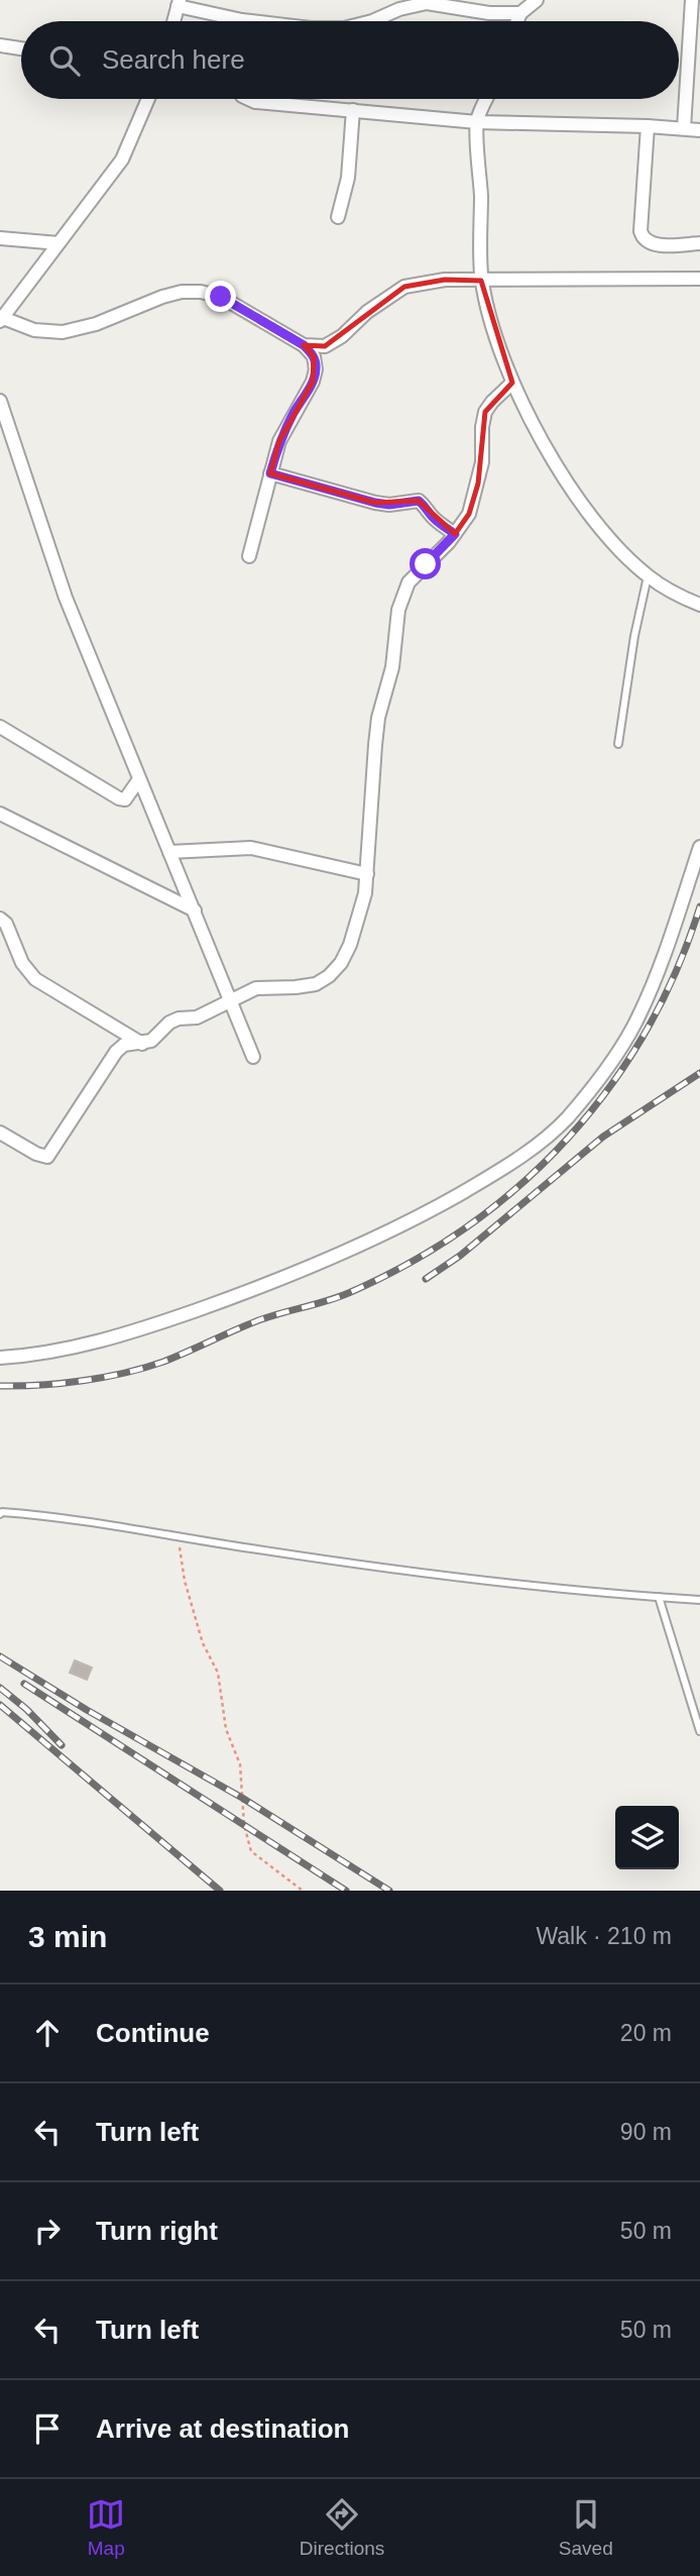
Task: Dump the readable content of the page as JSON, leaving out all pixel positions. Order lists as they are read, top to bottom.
{
  "page": {
    "search": "Search here",
    "heading": ["3 min", "Walk · 210 m"],
    "list": [
      ["Continue", "20 m"],
      ["Turn left", "90 m"],
      ["Turn right", "50 m"],
      ["Turn left", "50 m"],
      "Arrive at destination"
    ],
    "nav": ["Map", "Directions", "Saved"]
  }
}
